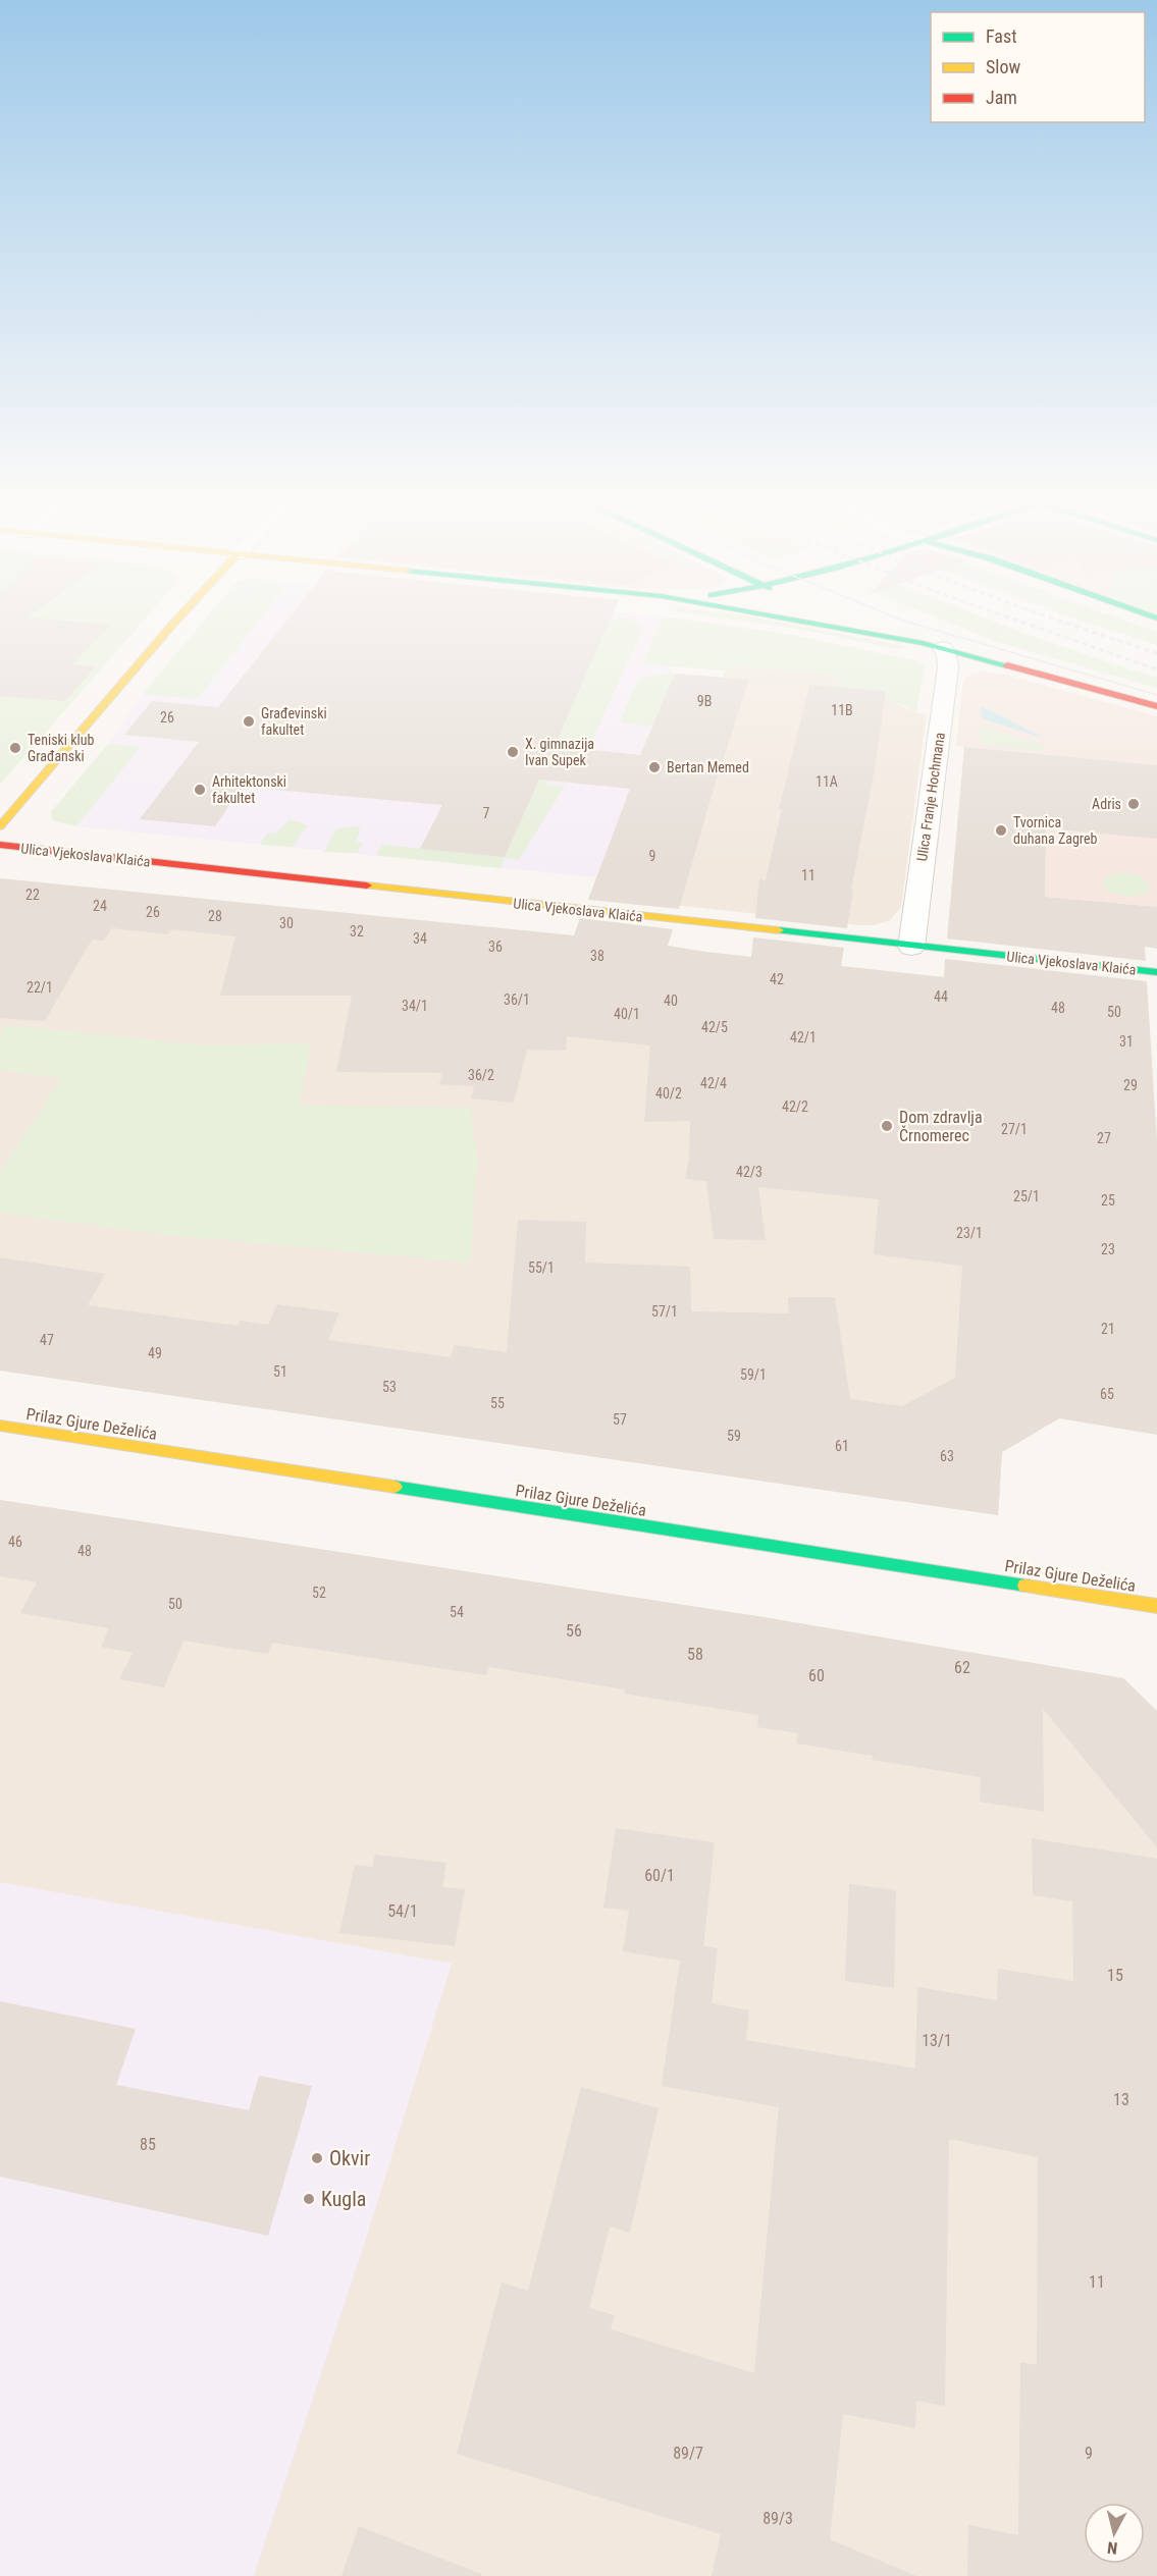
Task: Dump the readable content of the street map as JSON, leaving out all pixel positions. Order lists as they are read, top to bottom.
{
  "streets": {
    "street": ["Ulica Franje Hochmana", "Ulica Vjekoslava Klaića", "Prilaz Gjure Deželića"]
  },
  "crossings": [
    ["Ulica Franje Hochmana", "Ulica Vjekoslava Klaića"]
  ],
  "places": [
    "Građevinski fakultet",
    "Teniski klub Građanski",
    "X. gimnazija Ivan Supek",
    "Bertan Memed",
    "Arhitektonski fakultet",
    "Adris",
    "Tvornica duhana Zagreb",
    "Dom zdravlja Črnomerec",
    "Okvir",
    "Kugla"
  ],
  "house_numbers": [
    "9B",
    "11B",
    "26",
    "11A",
    "7",
    "9",
    "11",
    "22",
    "24",
    "26",
    "28",
    "30",
    "32",
    "34",
    "36",
    "38",
    "42",
    "22/1",
    "44",
    "36/1",
    "40",
    "34/1",
    "48",
    "50",
    "40/1",
    "42/5",
    "42/1",
    "31",
    "36/2",
    "42/4",
    "29",
    "40/2",
    "42/2",
    "27/1",
    "27",
    "42/3",
    "25/1",
    "25",
    "23/1",
    "23",
    "55/1",
    "57/1",
    "21",
    "47",
    "49",
    "51",
    "59/1",
    "53",
    "65",
    "55",
    "57",
    "59",
    "61",
    "63",
    "46",
    "48",
    "52",
    "50",
    "54",
    "56",
    "58",
    "62",
    "60",
    "60/1",
    "54/1",
    "15",
    "13/1",
    "13",
    "85",
    "11",
    "89/7",
    "9",
    "89/3"
  ],
  "legend": ["Fast", "Slow", "Jam"],
  "north": "bottom"
}
